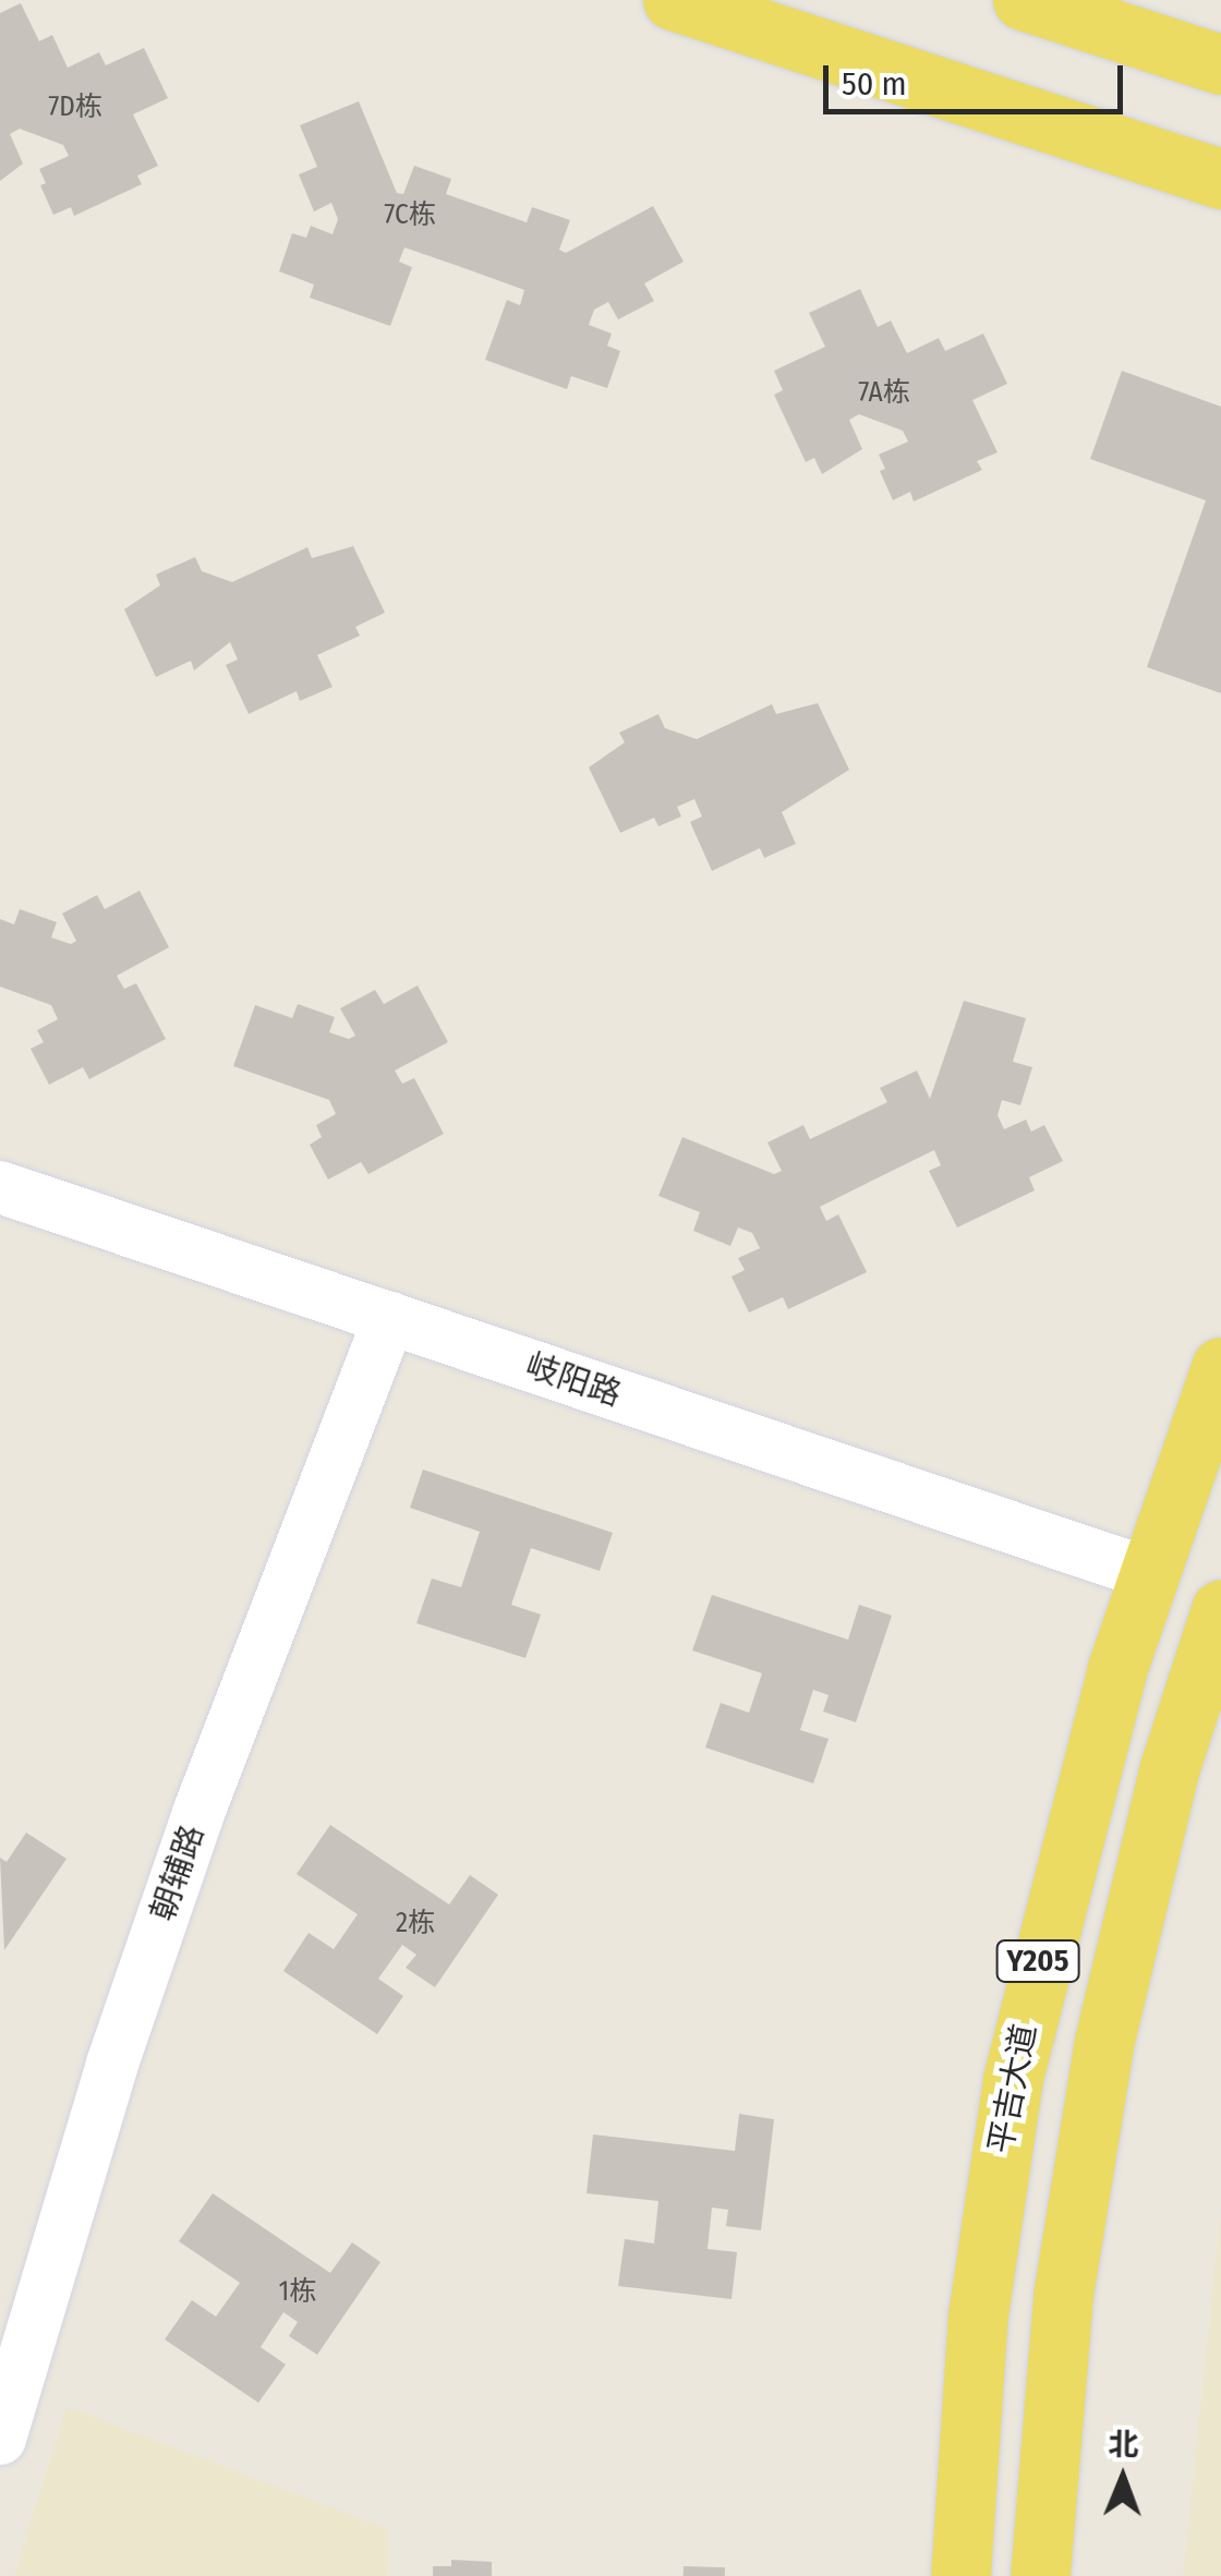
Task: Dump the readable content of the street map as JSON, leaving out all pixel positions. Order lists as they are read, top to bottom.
{
  "streets": {
    "main road": ["Y205", "平吉大道"],
    "street": ["岐阳路", "朝辅路"]
  },
  "crossings": [
    ["岐阳路", "朝辅路"],
    ["岐阳路", "平吉大道"]
  ],
  "house_numbers": [
    "7D栋",
    "7C栋",
    "7A栋",
    "2栋",
    "1栋"
  ],
  "scale_bar": "50 m",
  "north": "top"
}
